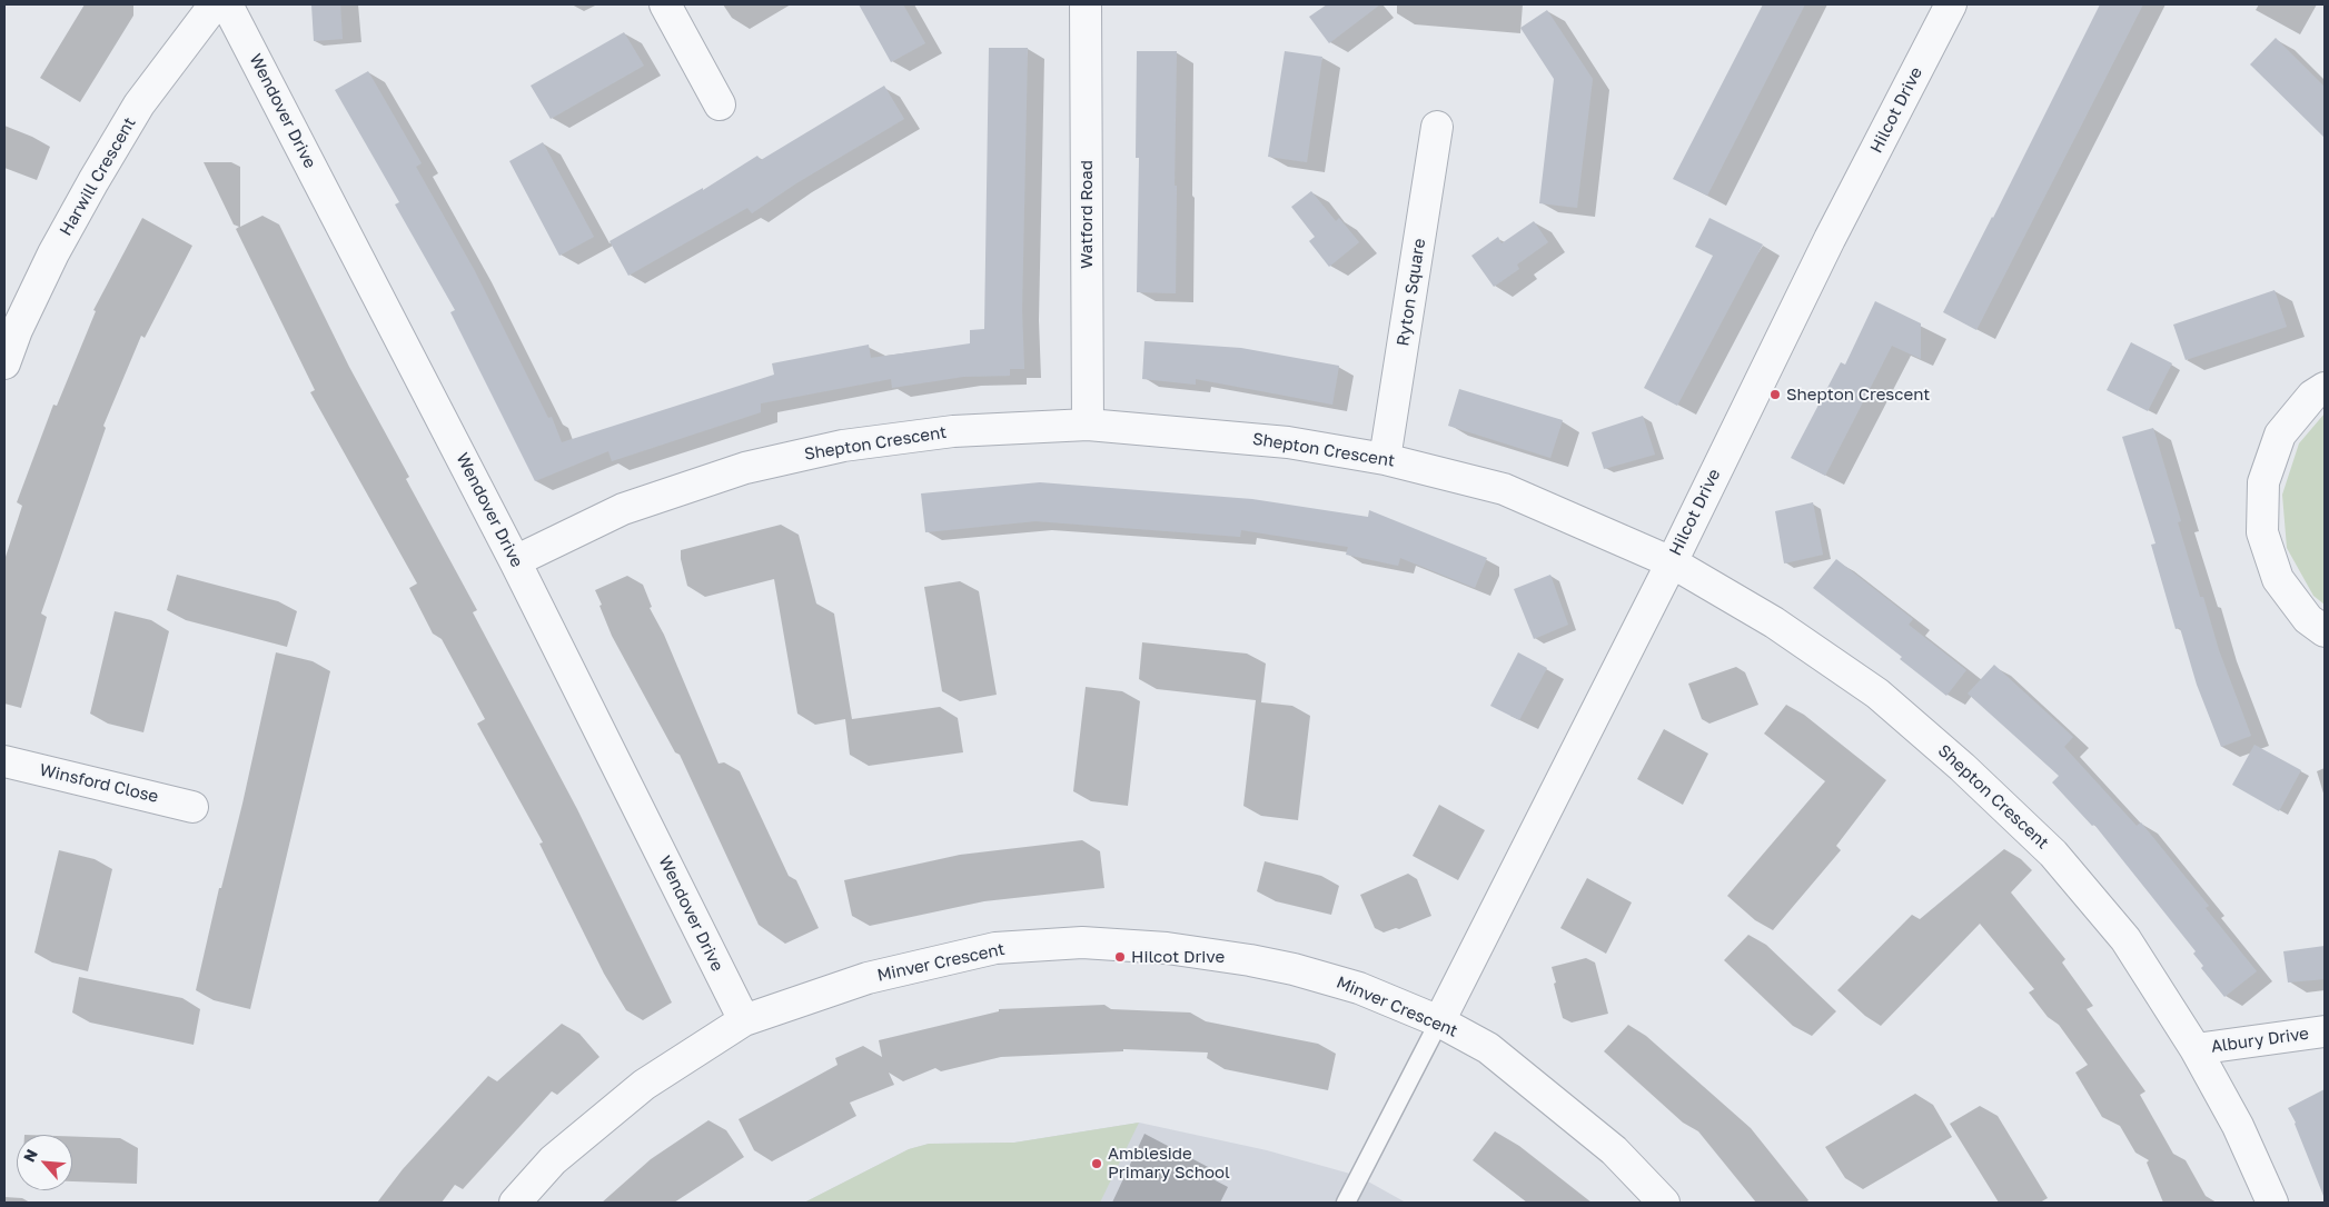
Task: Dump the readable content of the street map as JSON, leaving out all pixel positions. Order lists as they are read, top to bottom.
{
  "streets": {
    "street": [
      "Hilcot Drive",
      "Wendover Drive",
      "Harwill Crescent",
      "Watford Road",
      "Ryton Square",
      "Shepton Crescent",
      "Winsford Close",
      "Minver Crescent",
      "Albury Drive"
    ]
  },
  "crossings": [
    ["Hilcot Drive", "Shepton Crescent"],
    ["Hilcot Drive", "Minver Crescent"],
    ["Wendover Drive", "Shepton Crescent"],
    ["Wendover Drive", "Minver Crescent"],
    ["Watford Road", "Shepton Crescent"],
    ["Ryton Square", "Shepton Crescent"],
    ["Shepton Crescent", "Albury Drive"]
  ],
  "places": ["Shepton Crescent", "Hilcot Drive", "Ambleside Primary School"],
  "north": "top left"
}
